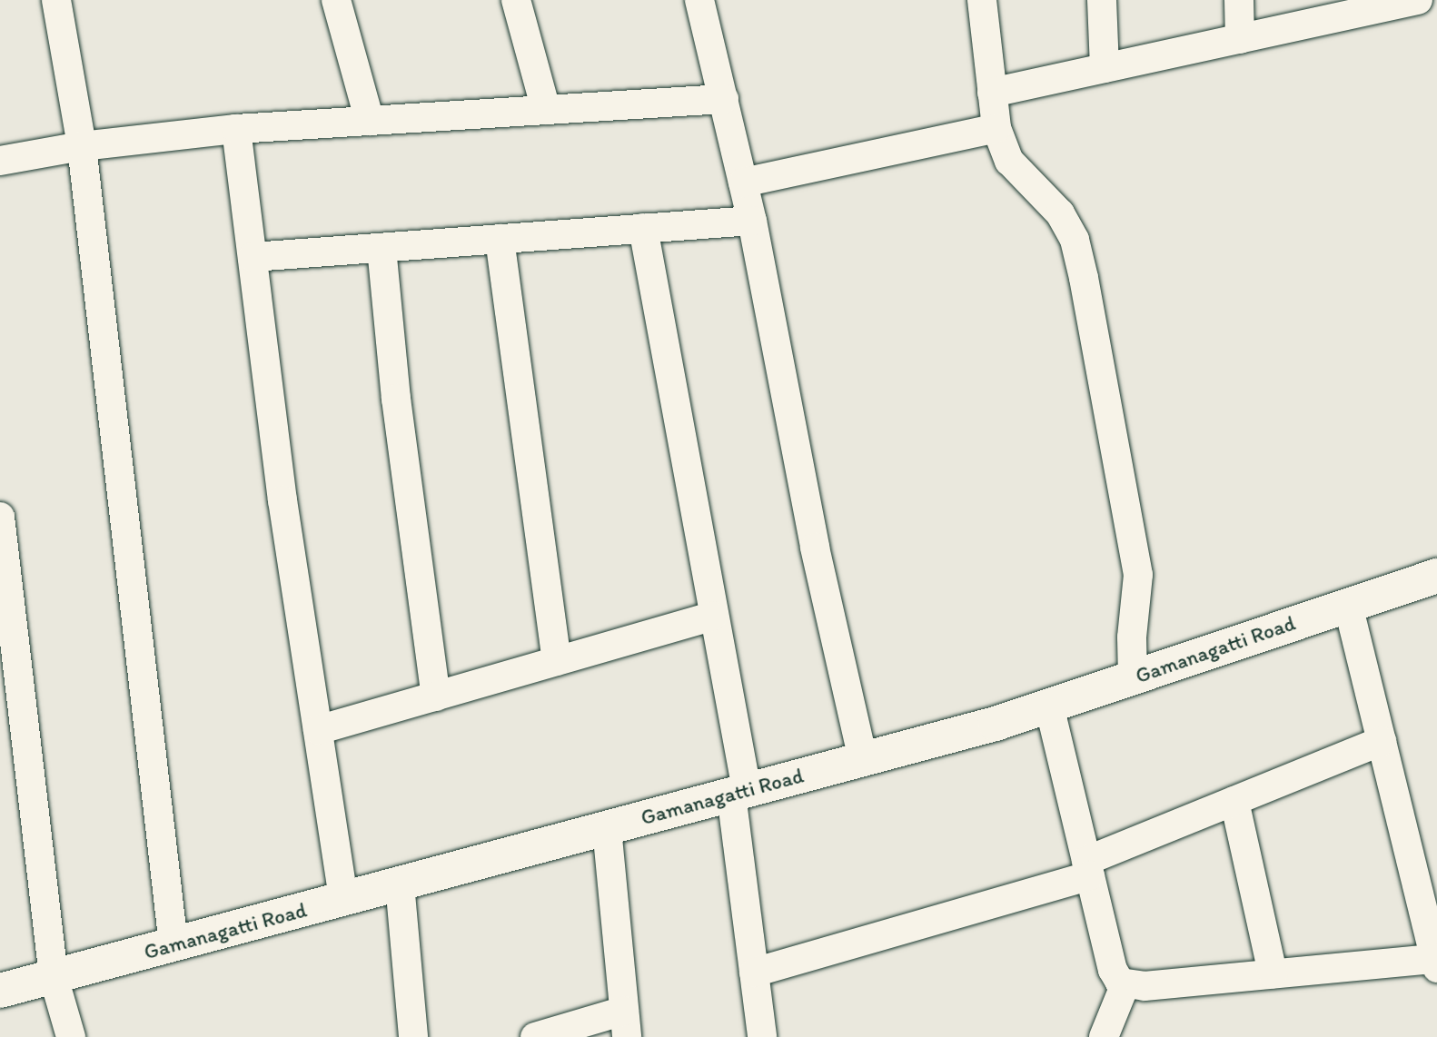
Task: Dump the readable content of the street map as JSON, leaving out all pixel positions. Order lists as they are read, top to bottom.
{
  "streets": {
    "street": ["Gamanagatti Road"]
  }
}
